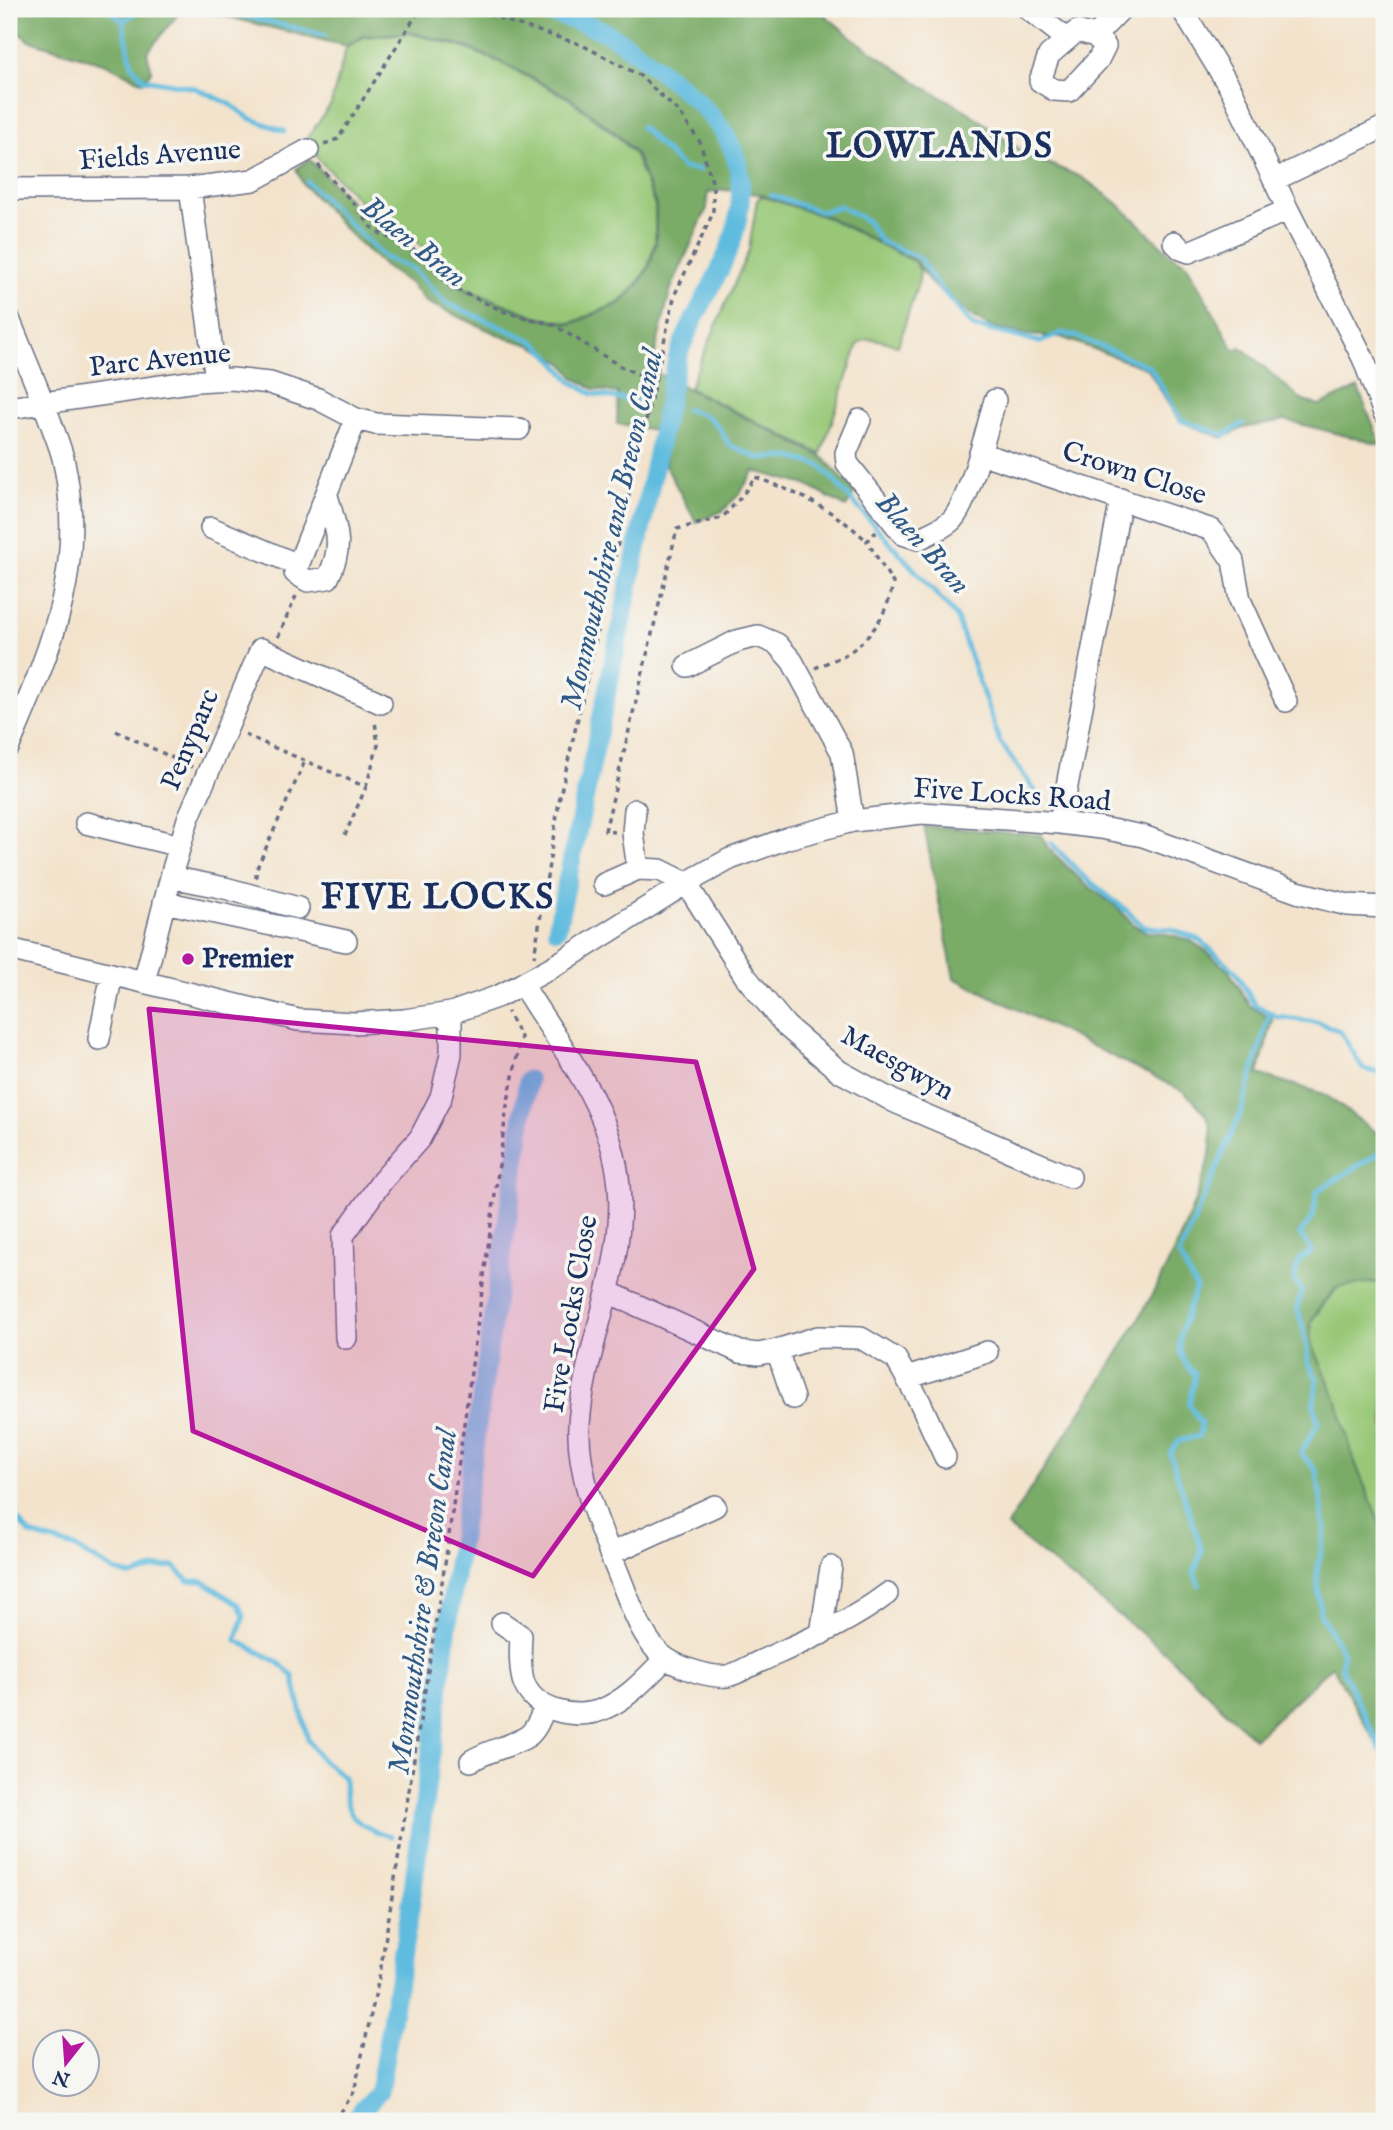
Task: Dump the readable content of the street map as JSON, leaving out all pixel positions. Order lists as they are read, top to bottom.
{
  "streets": {
    "street": [
      "Fields Avenue",
      "Parc Avenue",
      "Crown Close",
      "Penyparc",
      "Five Locks Road",
      "Maesgwyn",
      "Five Locks Close"
    ]
  },
  "crossings": [
    ["Penyparc", "Five Locks Road"],
    ["Five Locks Road", "Maesgwyn"],
    ["Five Locks Road", "Five Locks Close"]
  ],
  "districts": ["LOWLANDS", "FIVE LOCKS"],
  "water": ["Blaen Bran", "Monmouthshire and Brecon Canal", "Monmouthshire & Brecon Canal"],
  "places": ["Premier"],
  "north": "bottom"
}
